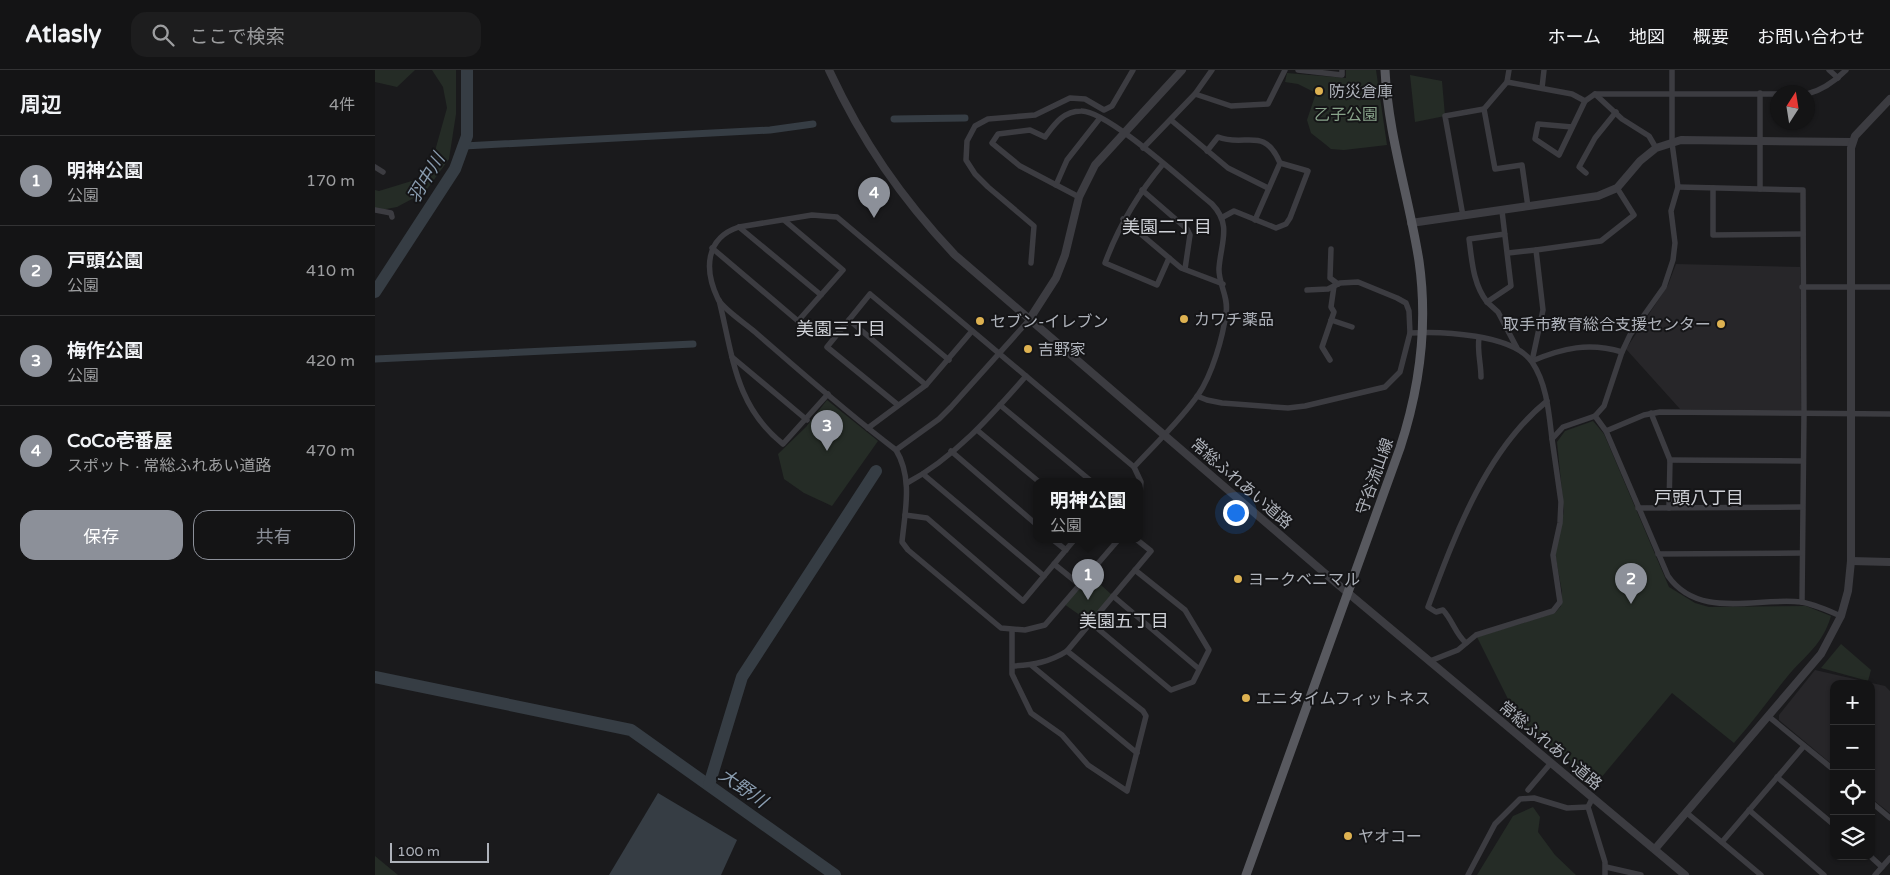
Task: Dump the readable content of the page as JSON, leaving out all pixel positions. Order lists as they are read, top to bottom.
{
  "streets": {
    "main road": ["守谷流山線"],
    "street": ["常総ふれあい道路"]
  },
  "crossings": [
    ["守谷流山線", "常総ふれあい道路"]
  ],
  "districts": [
    "美園二丁目",
    "美園三丁目",
    "戸頭八丁目",
    "美園五丁目"
  ],
  "water": ["羽中川", "大野川"],
  "parks": ["乙子公園"],
  "places": [
    "防災倉庫",
    "カワチ薬品",
    "セブン-イレブン",
    "取手市教育総合支援センター",
    "吉野家",
    "ヨークベニマル",
    "エニタイムフィットネス",
    "ヤオコー"
  ],
  "scale_bar": "100 m",
  "north": "top",
  "page": {
    "header": "Atlasly",
    "search": "ここで検索",
    "nav": [
      "ホーム",
      "地図",
      "概要",
      "お問い合わせ"
    ],
    "heading": ["周辺", "4件"],
    "list": [
      {
        "mark": "1",
        "name": "明神公園",
        "note": "公園",
        "value": "170 m"
      },
      {
        "mark": "2",
        "name": "戸頭公園",
        "note": "公園",
        "value": "410 m"
      },
      {
        "mark": "3",
        "name": "梅作公園",
        "note": "公園",
        "value": "420 m"
      },
      {
        "mark": "4",
        "name": "CoCo壱番屋",
        "note": "スポット · 常総ふれあい道路",
        "value": "470 m"
      }
    ],
    "pins": [
      "4",
      "3",
      "1",
      "2"
    ],
    "popup": ["明神公園", "公園"],
    "buttons": ["保存", "共有"],
    "map_buttons": ["+", "−"],
    "scale": "100 m"
  }
}
